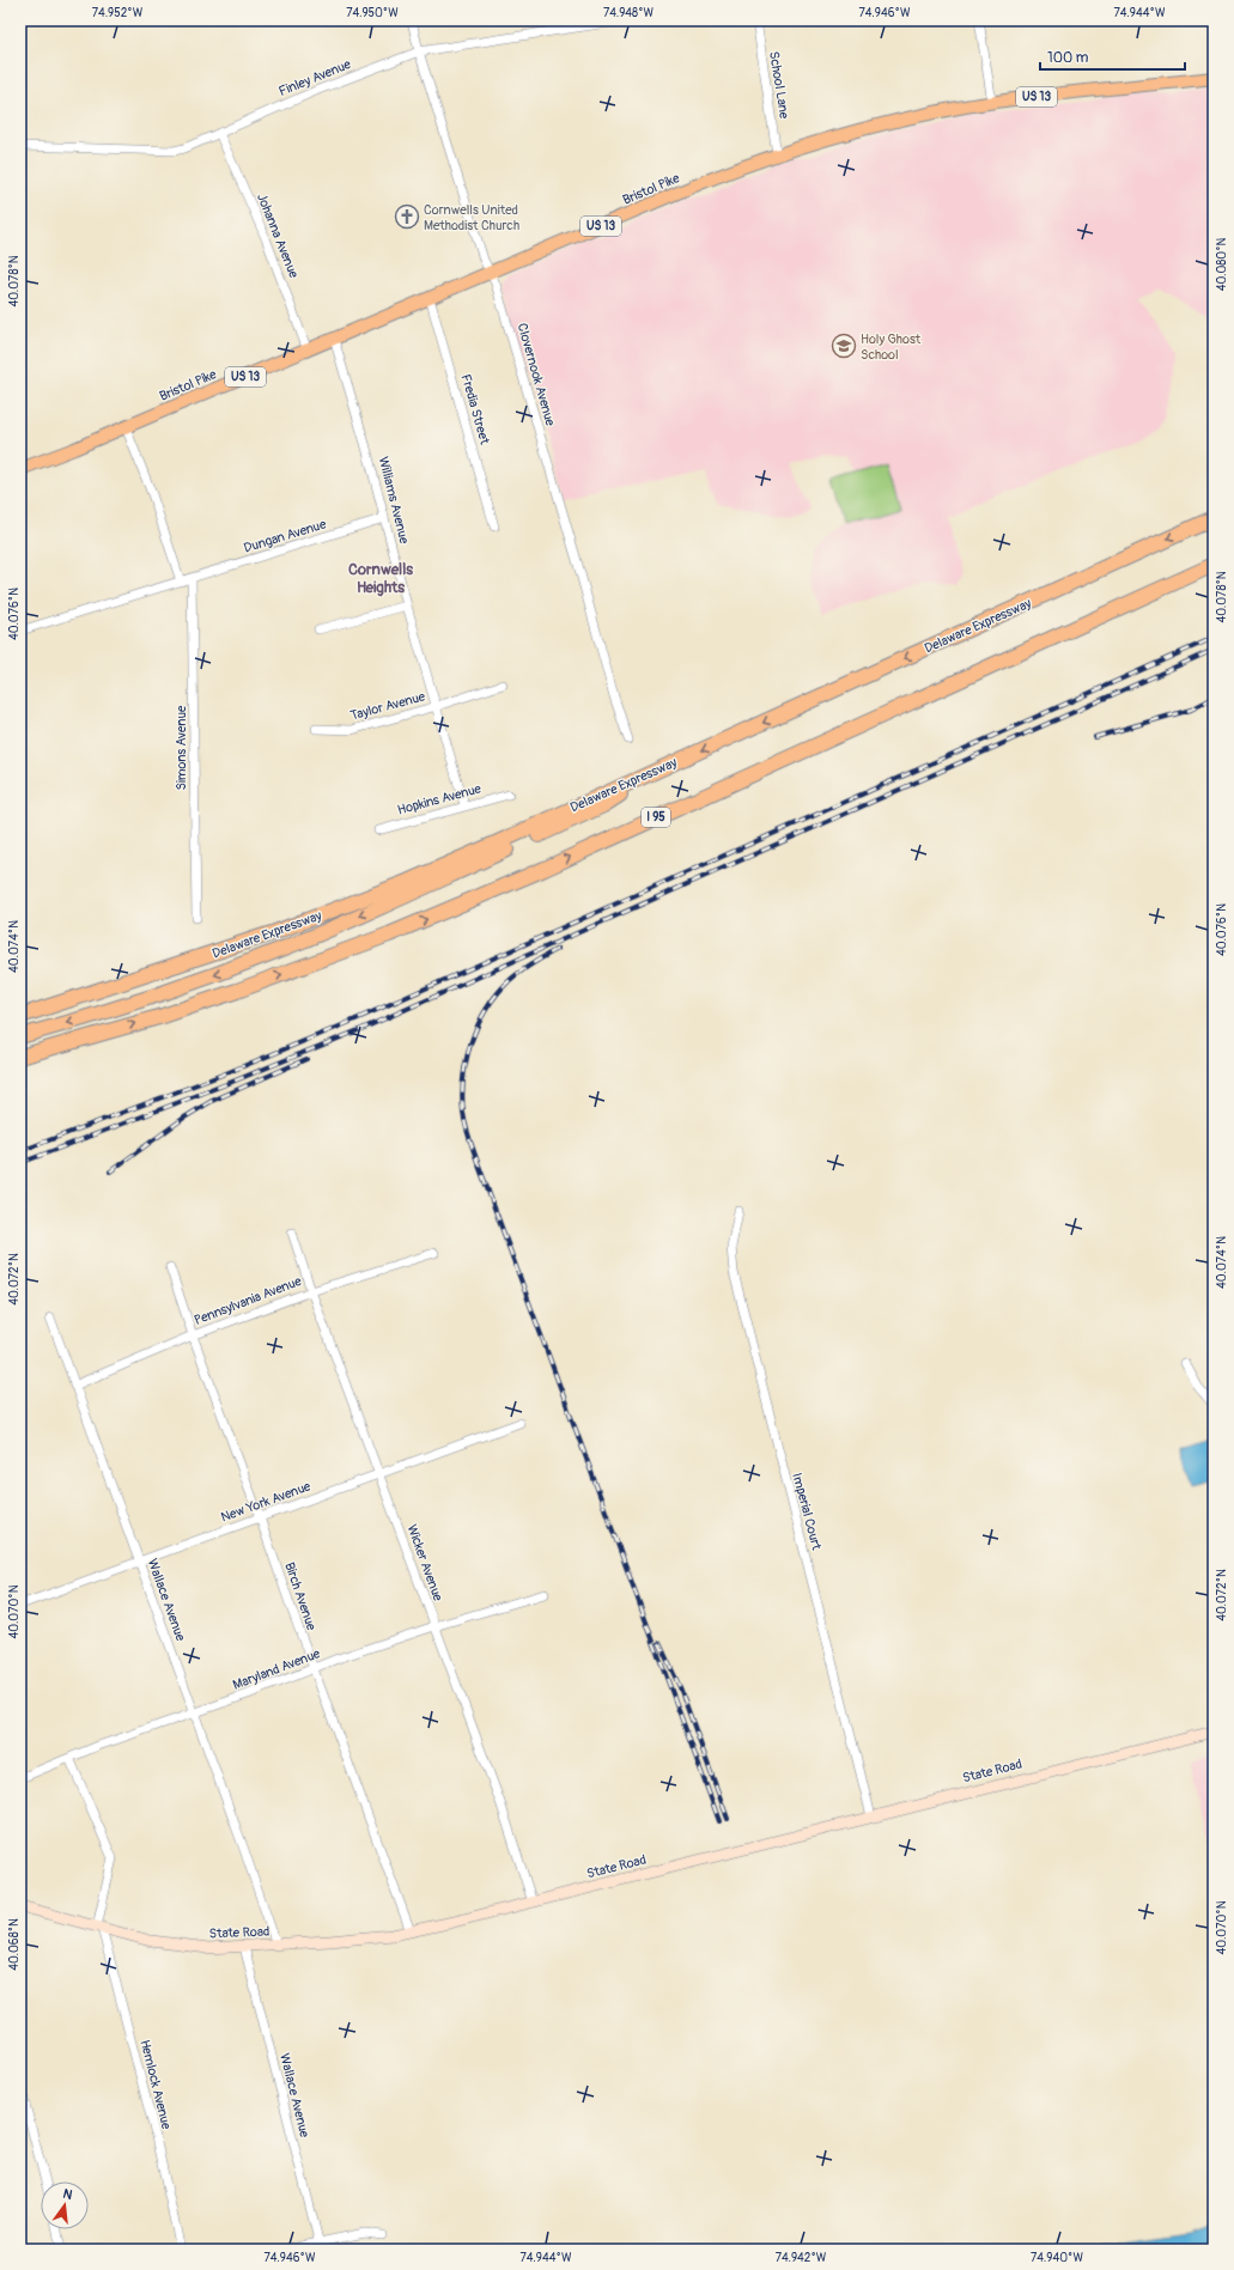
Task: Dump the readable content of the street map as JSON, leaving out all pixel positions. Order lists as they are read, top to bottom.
{
  "streets": {
    "highway": ["Delaware Expressway", "I 95"],
    "main road": ["US 13", "Bristol Pike", "State Road"],
    "street": [
      "Finley Avenue",
      "School Lane",
      "Johanna Avenue",
      "Clovernook Avenue",
      "Fredia Street",
      "Williams Avenue",
      "Dungan Avenue",
      "Taylor Avenue",
      "Simons Avenue",
      "Hopkins Avenue",
      "Pennsylvania Avenue",
      "New York Avenue",
      "Imperial Court",
      "Wicker Avenue",
      "Birch Avenue",
      "Wallace Avenue",
      "Maryland Avenue",
      "Hemlock Avenue"
    ]
  },
  "crossings": [
    ["Finley Avenue", "Johanna Avenue"],
    ["Finley Avenue", "Clovernook Avenue"],
    ["School Lane", "Bristol Pike"],
    ["Bristol Pike", "Johanna Avenue"],
    ["Bristol Pike", "Clovernook Avenue"],
    ["Bristol Pike", "Fredia Street"],
    ["Bristol Pike", "Williams Avenue"],
    ["Williams Avenue", "Dungan Avenue"],
    ["Williams Avenue", "Taylor Avenue"],
    ["Williams Avenue", "Hopkins Avenue"],
    ["Dungan Avenue", "Simons Avenue"],
    ["Pennsylvania Avenue", "Wicker Avenue"],
    ["Pennsylvania Avenue", "Birch Avenue"],
    ["Pennsylvania Avenue", "Wallace Avenue"],
    ["New York Avenue", "Wicker Avenue"],
    ["New York Avenue", "Birch Avenue"],
    ["New York Avenue", "Wallace Avenue"],
    ["Imperial Court", "State Road"],
    ["Wicker Avenue", "Maryland Avenue"],
    ["Wicker Avenue", "State Road"],
    ["Birch Avenue", "Maryland Avenue"],
    ["Birch Avenue", "State Road"],
    ["Wallace Avenue", "Maryland Avenue"],
    ["Wallace Avenue", "State Road"],
    ["Maryland Avenue", "Hemlock Avenue"],
    ["State Road", "Hemlock Avenue"]
  ],
  "districts": ["Cornwells Heights"],
  "places": {
    "church": ["Cornwells United Methodist Church"],
    "school or university": ["Holy Ghost School"]
  },
  "scale_bar": "100 m",
  "north": "top",
  "coordinates": [
    "74.952°W",
    "74.950°W",
    "74.948°W",
    "74.946°W",
    "74.944°W",
    "40.080°N",
    "40.078°N",
    "40.076°N",
    "40.074°N",
    "40.072°N",
    "40.070°N",
    "40.068°N",
    "74.942°W",
    "74.940°W"
  ]
}
